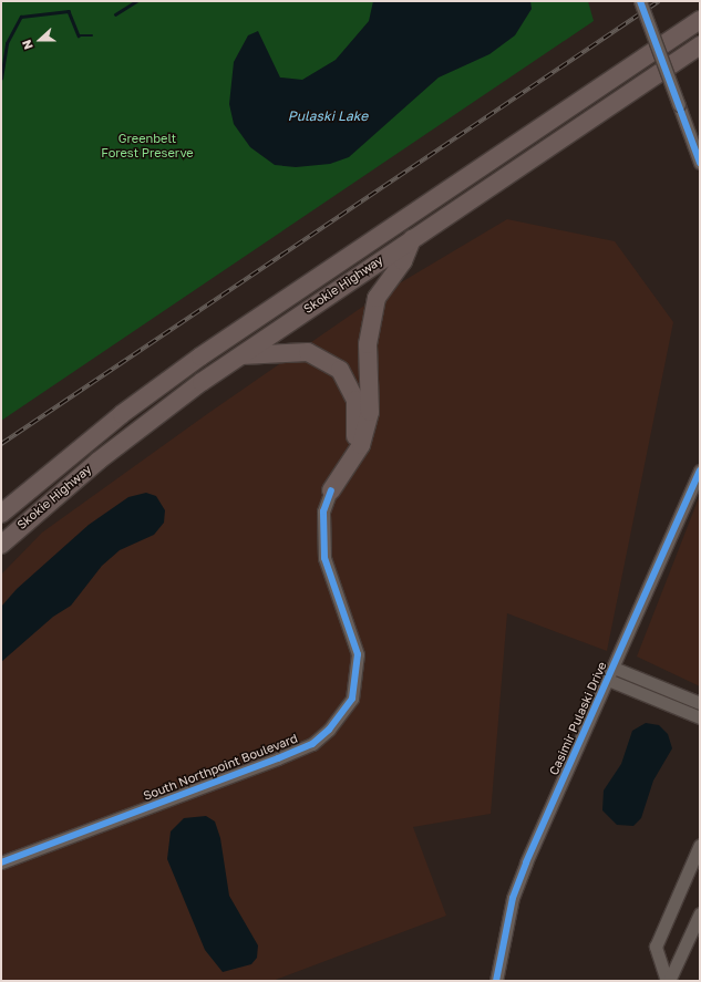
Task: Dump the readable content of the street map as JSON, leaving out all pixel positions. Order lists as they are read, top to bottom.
{
  "streets": {
    "highway": ["Skokie Highway"],
    "street": ["Casimir Pulaski Drive", "South Northpoint Boulevard"]
  },
  "water": ["Pulaski Lake"],
  "parks": ["Greenbelt Forest Preserve"],
  "north": "left"
}
